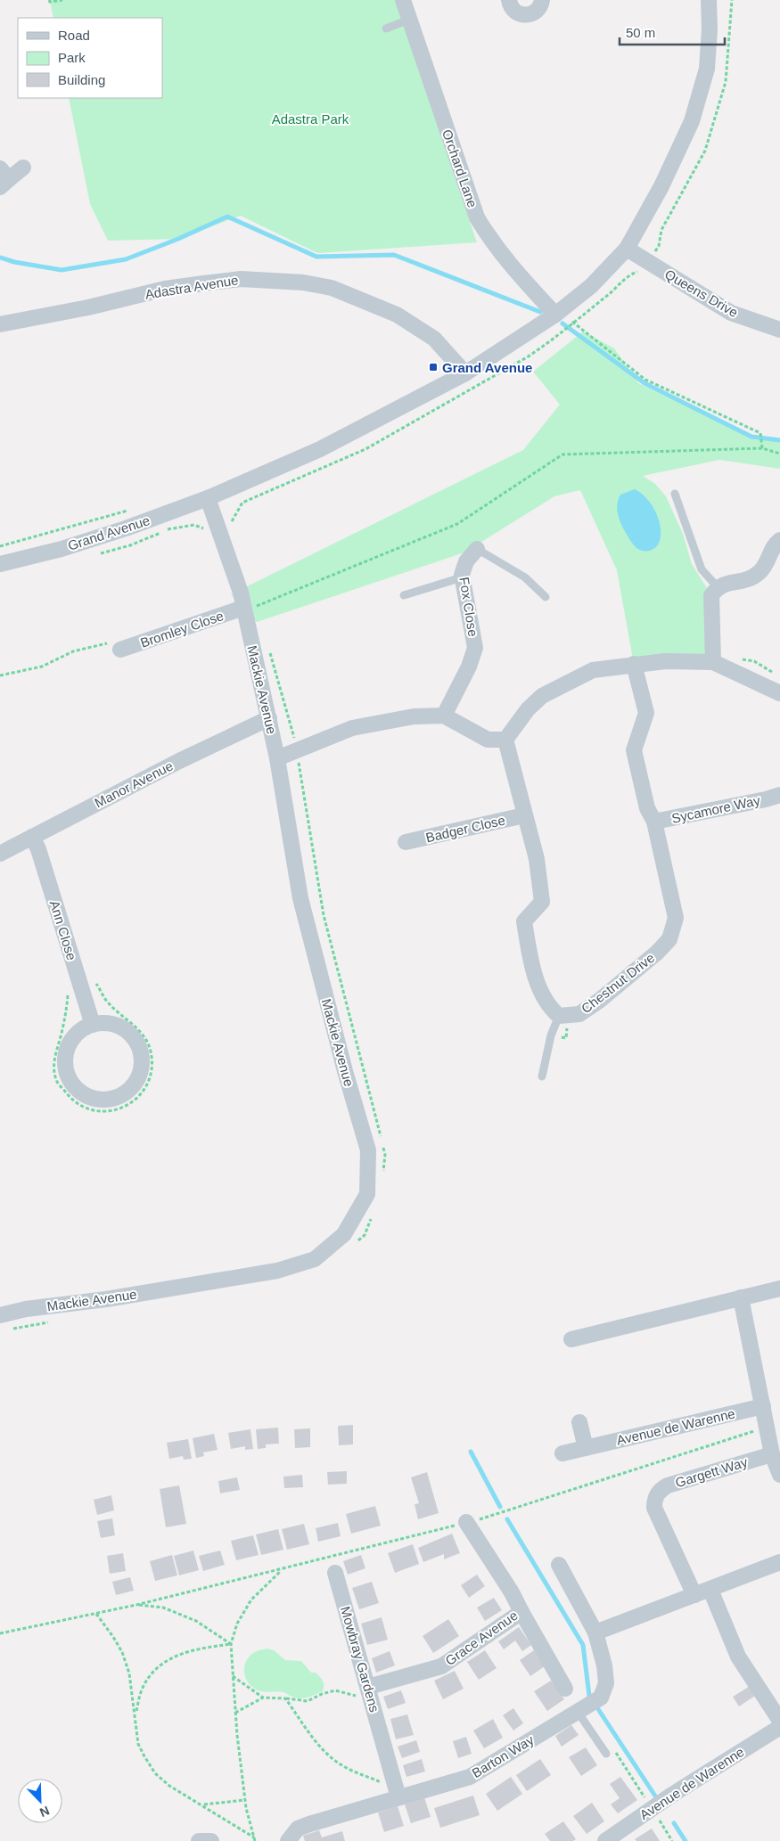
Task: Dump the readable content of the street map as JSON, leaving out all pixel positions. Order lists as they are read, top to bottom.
{
  "streets": {
    "street": [
      "Orchard Lane",
      "Adastra Avenue",
      "Queens Drive",
      "Grand Avenue",
      "Fox Close",
      "Bromley Close",
      "Mackie Avenue",
      "Manor Avenue",
      "Sycamore Way",
      "Badger Close",
      "Ann Close",
      "Chestnut Drive",
      "Avenue de Warenne",
      "Gargett Way",
      "Grace Avenue",
      "Mowbray Gardens",
      "Barton Way"
    ]
  },
  "crossings": [
    ["Orchard Lane", "Grand Avenue"],
    ["Adastra Avenue", "Grand Avenue"],
    ["Queens Drive", "Grand Avenue"],
    ["Grand Avenue", "Mackie Avenue"],
    ["Bromley Close", "Mackie Avenue"],
    ["Mackie Avenue", "Manor Avenue"],
    ["Manor Avenue", "Ann Close"],
    ["Sycamore Way", "Chestnut Drive"],
    ["Grace Avenue", "Mowbray Gardens"],
    ["Mowbray Gardens", "Barton Way"]
  ],
  "parks": ["Adastra Park"],
  "places": {
    "transit": ["Grand Avenue"]
  },
  "legend": ["Road", "Park", "Building"],
  "scale_bar": "50 m",
  "north": "bottom right"
}
